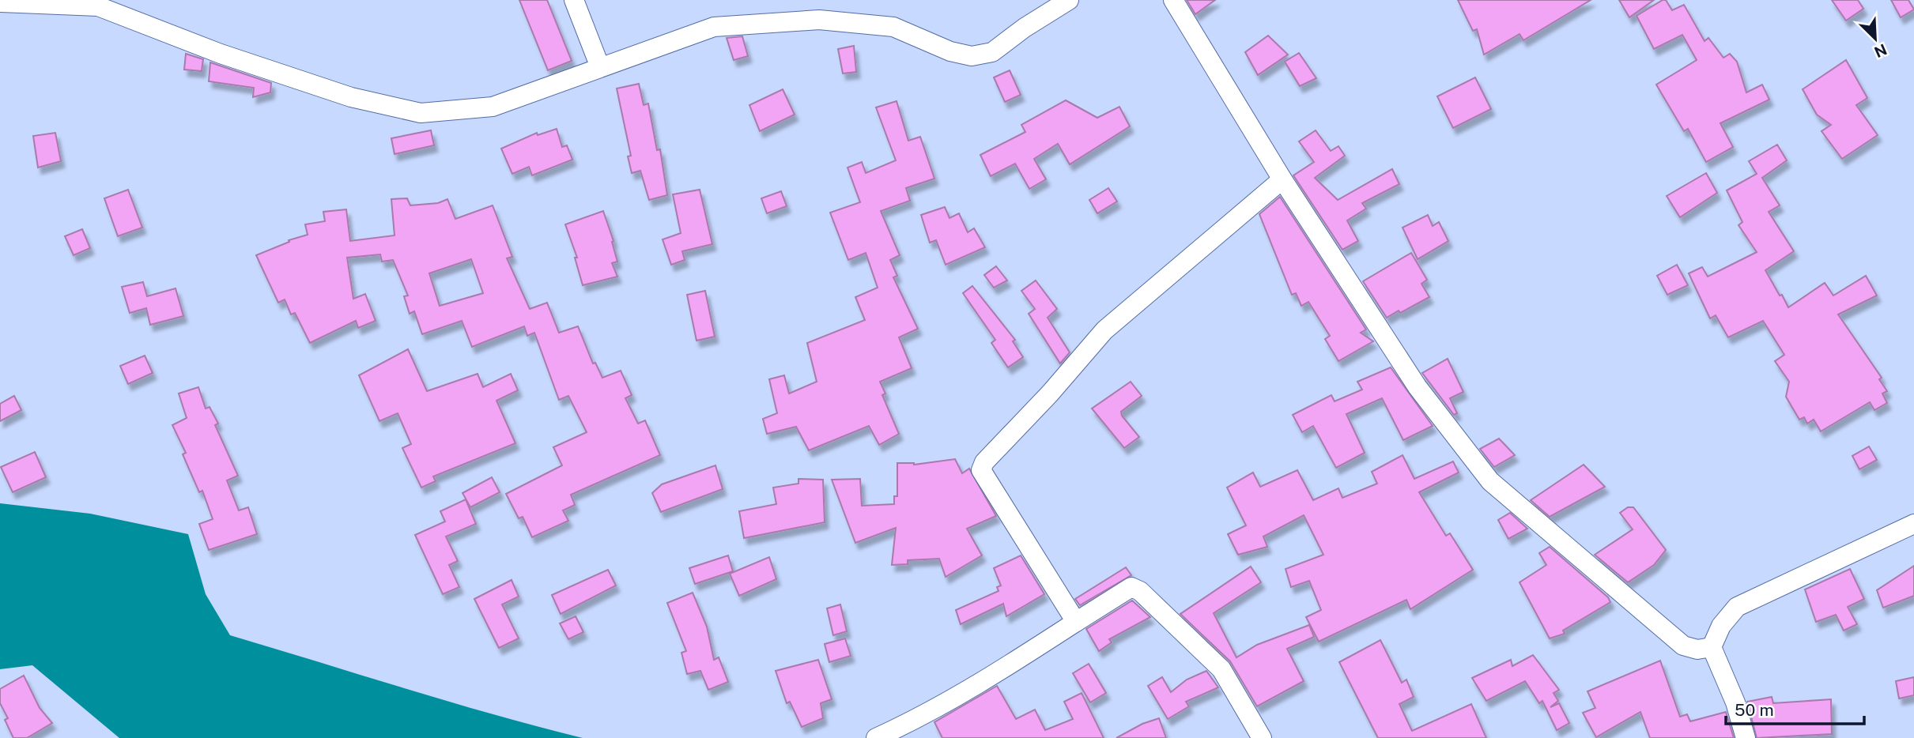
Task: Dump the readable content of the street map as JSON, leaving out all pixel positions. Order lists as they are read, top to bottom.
{
  "scale_bar": "50 m",
  "north": "bottom right"
}
